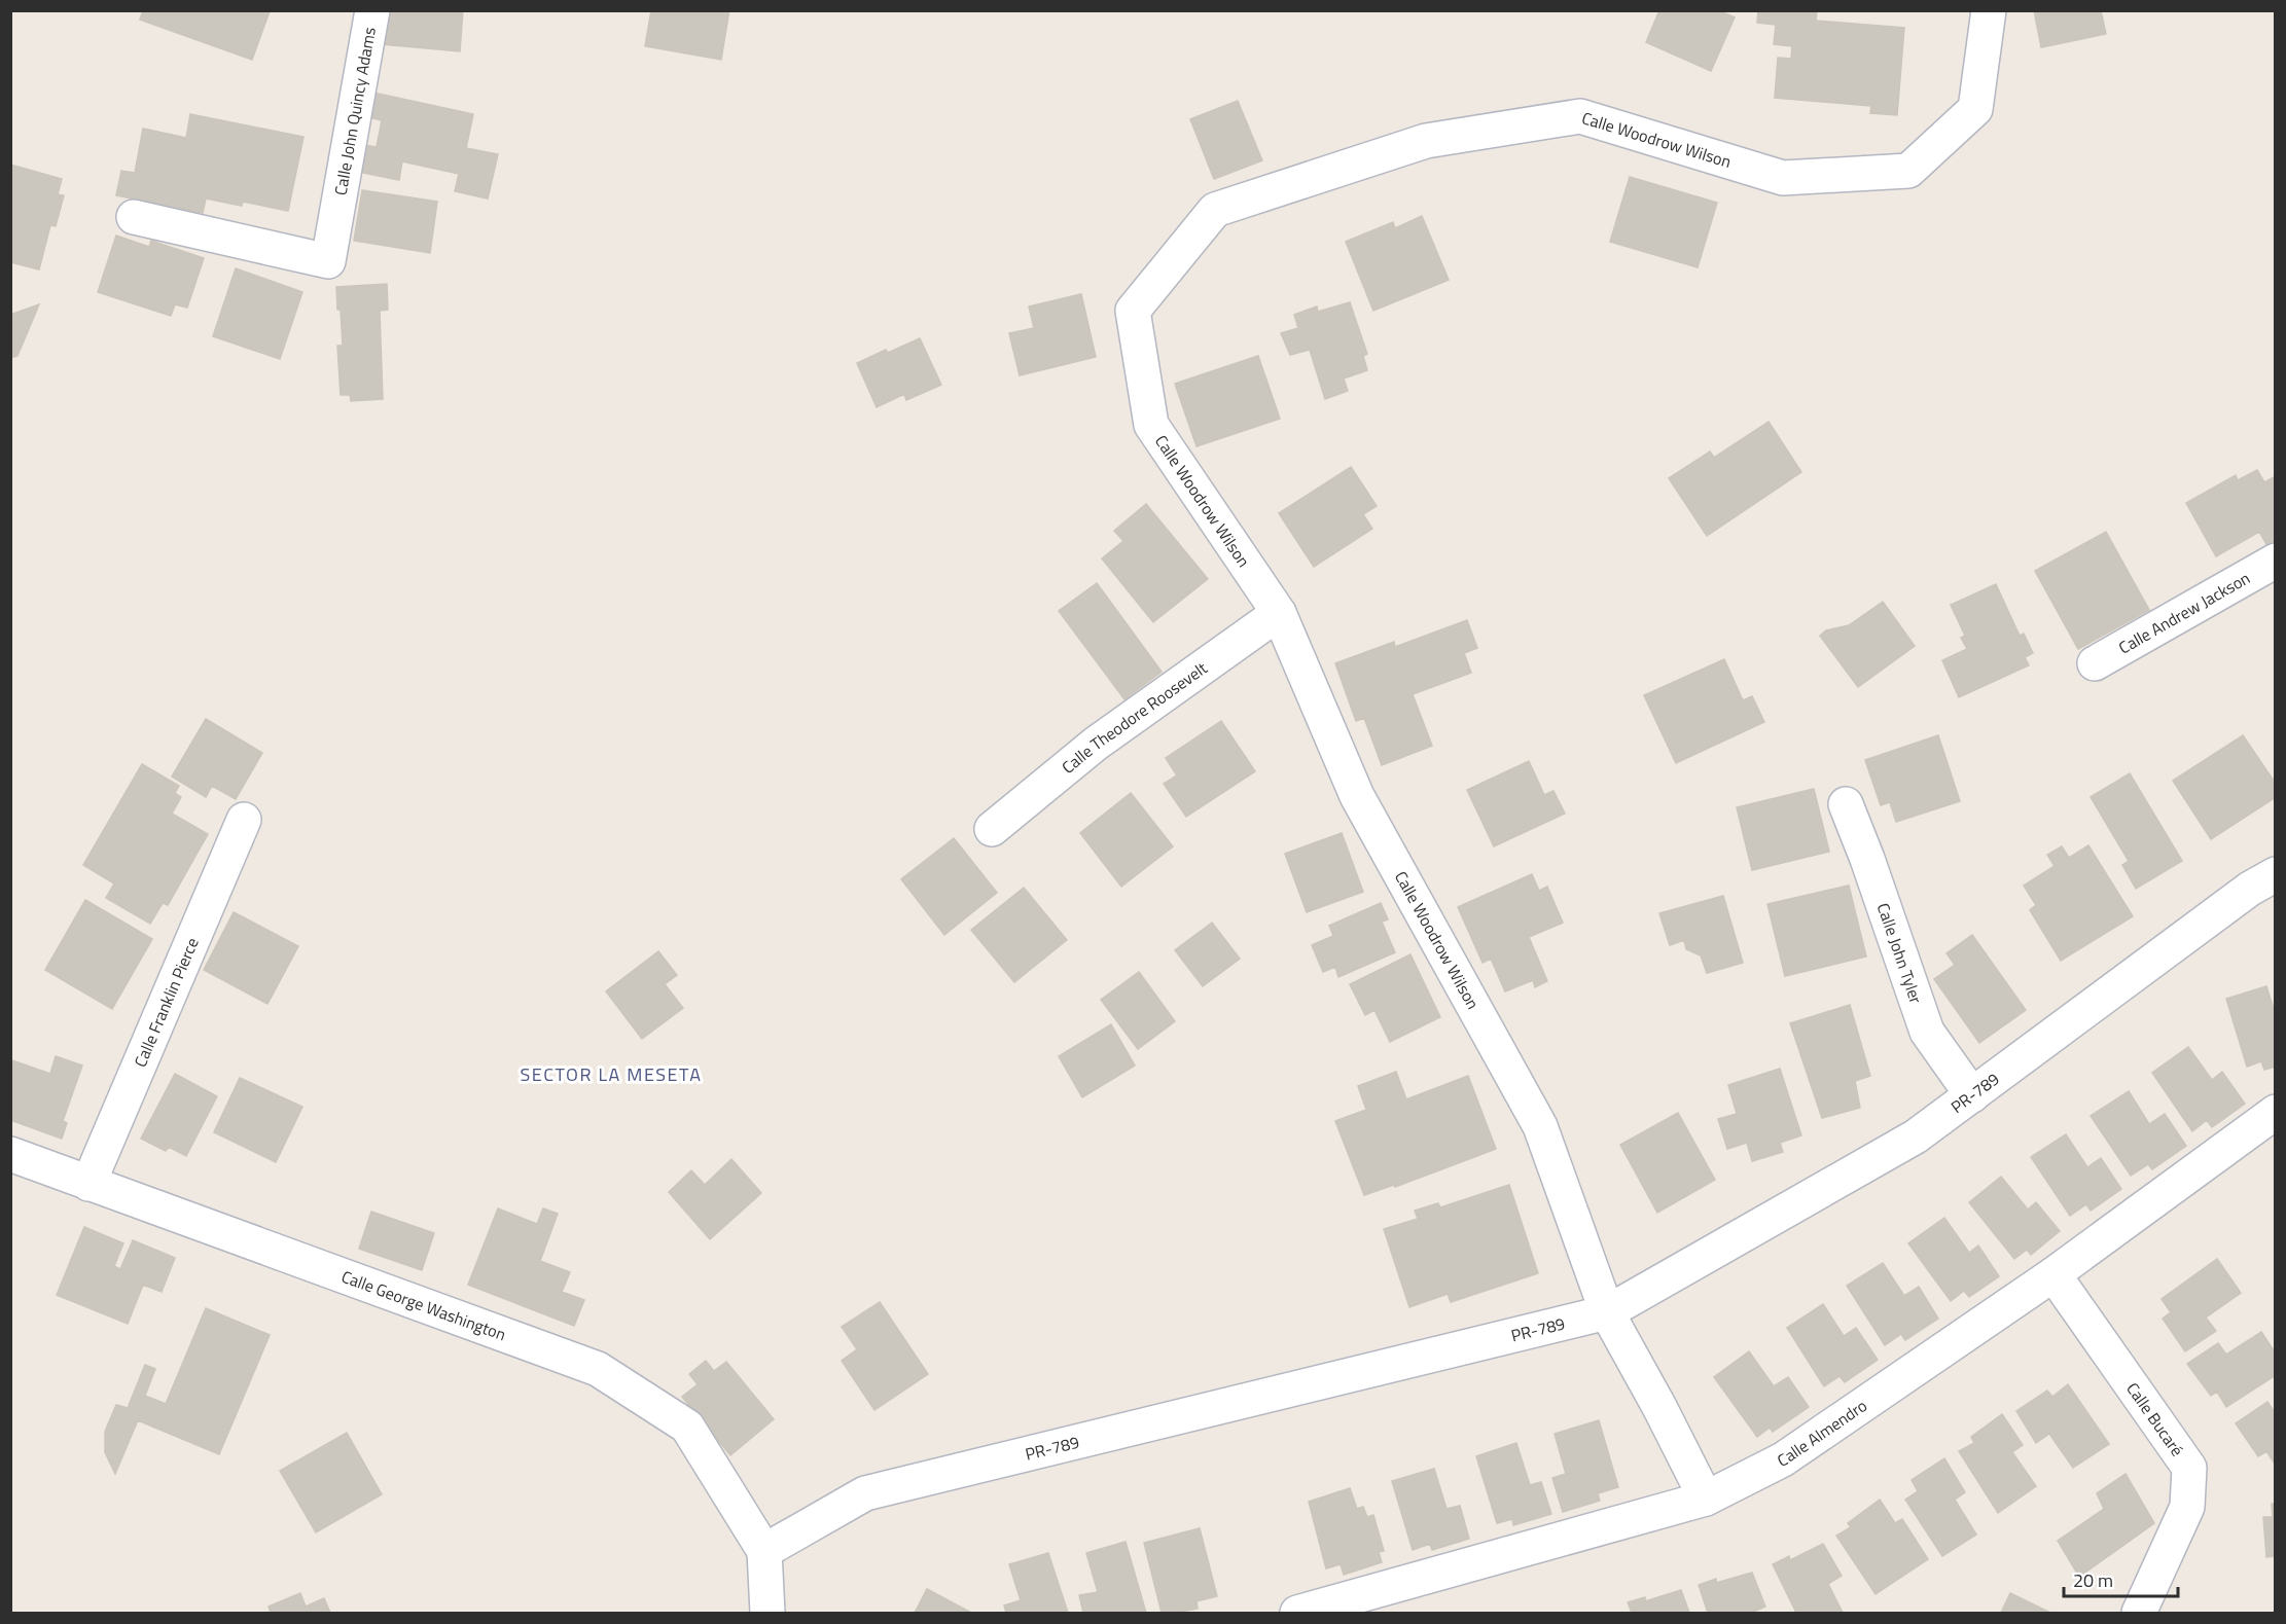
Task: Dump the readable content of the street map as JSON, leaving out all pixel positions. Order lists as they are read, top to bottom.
{
  "streets": {
    "street": [
      "Calle John Quincy Adams",
      "Calle Woodrow Wilson",
      "Calle Andrew Jackson",
      "Calle Theodore Roosevelt",
      "Calle John Tyler",
      "Calle Franklin Pierce",
      "PR-789",
      "Calle George Washington",
      "Calle Bucaré",
      "Calle Almendro"
    ]
  },
  "crossings": [
    ["Calle Woodrow Wilson", "Calle Theodore Roosevelt"],
    ["Calle Woodrow Wilson", "PR-789"],
    ["Calle Woodrow Wilson", "Calle Almendro"],
    ["Calle John Tyler", "PR-789"],
    ["Calle Franklin Pierce", "Calle George Washington"],
    ["PR-789", "Calle George Washington"],
    ["Calle Bucaré", "Calle Almendro"]
  ],
  "districts": ["SECTOR LA MESETA"],
  "scale_bar": "20 m"
}
